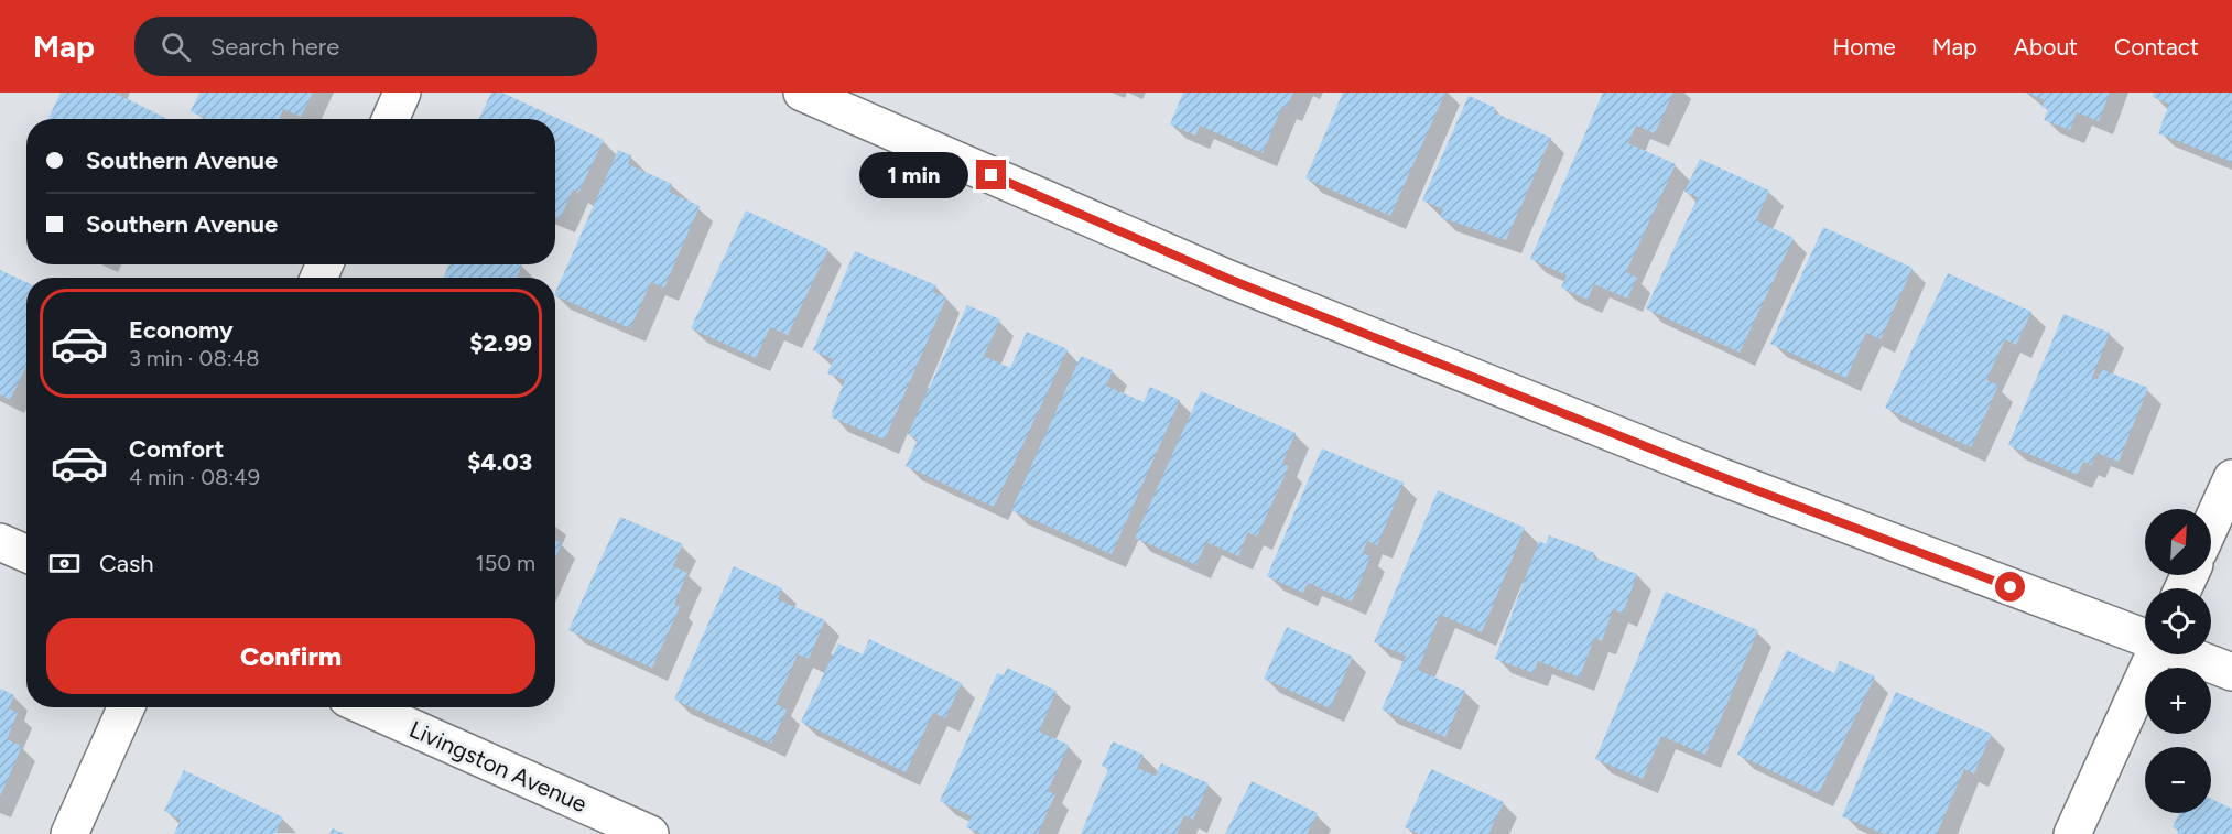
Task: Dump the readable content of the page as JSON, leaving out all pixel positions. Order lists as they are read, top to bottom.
{
  "streets": {
    "street": ["Livingston Avenue"]
  },
  "north": "top right",
  "page": {
    "header": "Map",
    "search": "Search here",
    "nav": [
      "Home",
      "Map",
      "About",
      "Contact"
    ],
    "banner": ["Southern Avenue", "Southern Avenue"],
    "bubble": "1 min",
    "list": [
      {
        "name": "Economy",
        "note": "3 min · 08:48",
        "value": "$2.99"
      },
      {
        "name": "Comfort",
        "note": "4 min · 08:49",
        "value": "$4.03"
      }
    ],
    "map_buttons": ["+", "−"],
    "pay": ["Cash", "150 m"],
    "buttons": "Confirm"
  }
}
